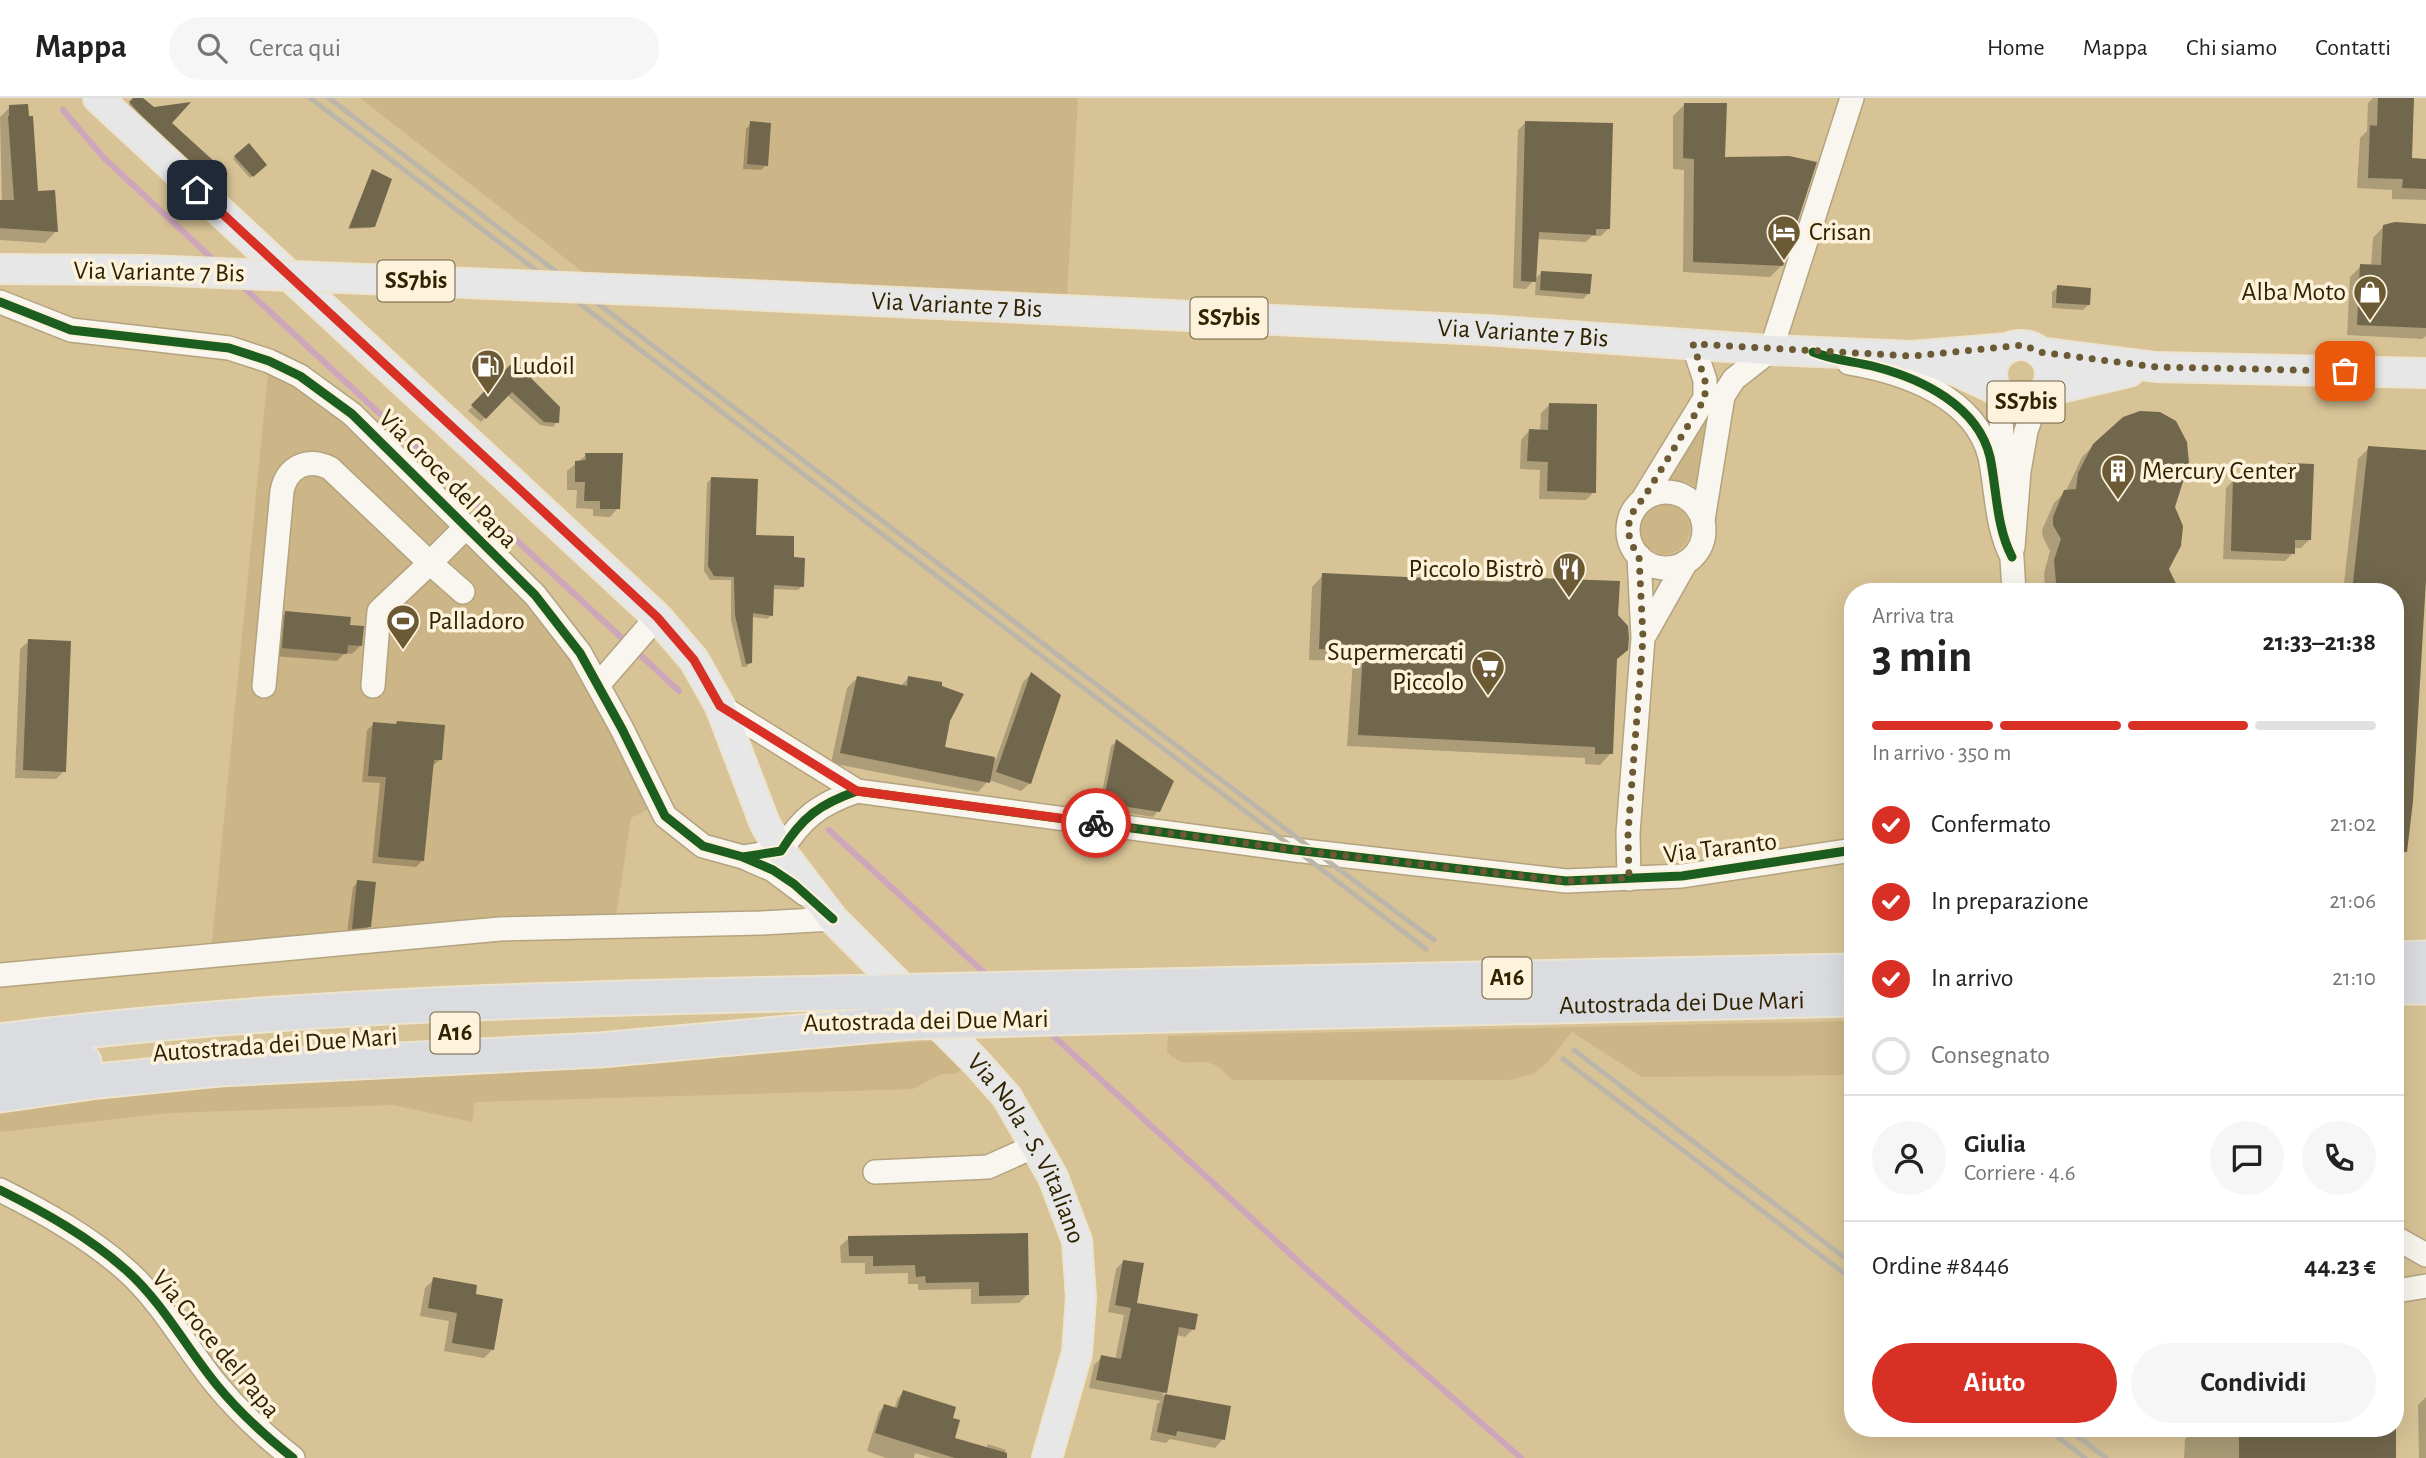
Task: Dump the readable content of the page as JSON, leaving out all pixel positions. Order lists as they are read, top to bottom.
{
  "streets": {
    "highway": ["A16", "Autostrada dei Due Mari"],
    "main road": ["Via Variante 7 Bis", "SS7bis", "Via Nola - S. Vitaliano"],
    "street": ["Via Croce del Papa", "Via Taranto"]
  },
  "crossings": [
    ["Via Variante 7 Bis", "SS7bis"],
    ["Via Croce del Papa", "Via Taranto"],
    ["Via Croce del Papa", "Via Nola - S. Vitaliano"],
    ["Via Taranto", "Via Nola - S. Vitaliano"]
  ],
  "places": {
    "hotel": ["Crisan"],
    "shop": ["Alba Moto"],
    "fuel station": ["Ludoil"],
    "building": ["Mercury Center"],
    "restaurant": ["Piccolo Bistrò"],
    "sports": ["Palladoro"],
    "supermarket": ["Supermercati Piccolo"]
  },
  "page": {
    "header": "Mappa",
    "search": "Cerca qui",
    "nav": [
      "Home",
      "Mappa",
      "Chi siamo",
      "Contatti"
    ],
    "heading": ["3 min", "Arriva tra", "21:33–21:38"],
    "panel": [
      "Giulia",
      "Corriere · 4.6",
      "Ordine #8446",
      "44.23 €"
    ],
    "bar": "In arrivo · 350 m",
    "list": [
      ["Confermato", "21:02"],
      ["In preparazione", "21:06"],
      ["In arrivo", "21:10"],
      "Consegnato"
    ],
    "buttons": ["Aiuto", "Condividi"]
  }
}
